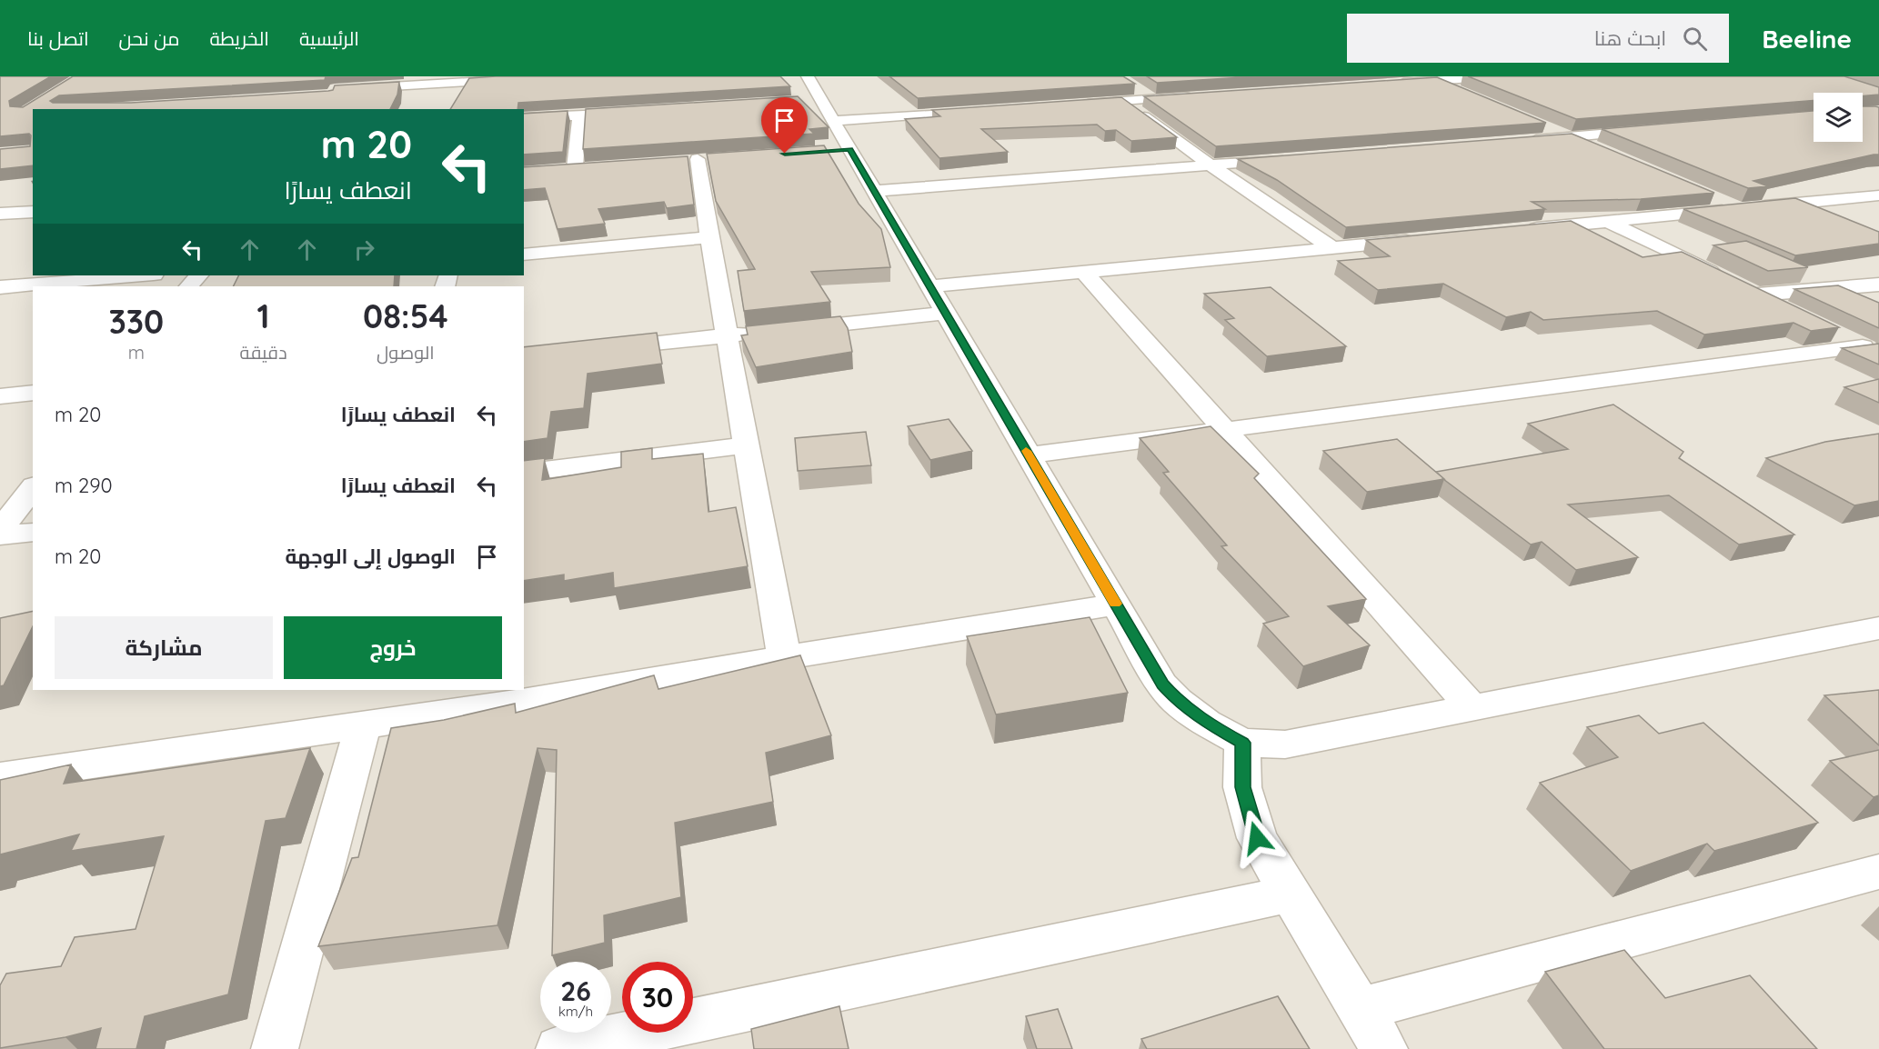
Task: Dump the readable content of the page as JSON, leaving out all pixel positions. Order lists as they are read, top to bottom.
{
  "page": {
    "header": "Beeline",
    "search": "ابحث هنا",
    "nav": [
      "الرئيسية",
      "الخريطة",
      "من نحن",
      "اتصل بنا"
    ],
    "turn": ["20 m", "انعطف يسارًا"],
    "eta": [
      "08:54",
      "الوصول",
      "1",
      "دقيقة",
      "330",
      "m"
    ],
    "list": [
      {
        "name": "انعطف يسارًا",
        "value": "20 m"
      },
      {
        "name": "انعطف يسارًا",
        "value": "290 m"
      },
      {
        "name": "الوصول إلى الوجهة",
        "value": "20 m"
      }
    ],
    "buttons": ["خروج", "مشاركة"],
    "speed": "26 km/h",
    "limit": "30"
  }
}
